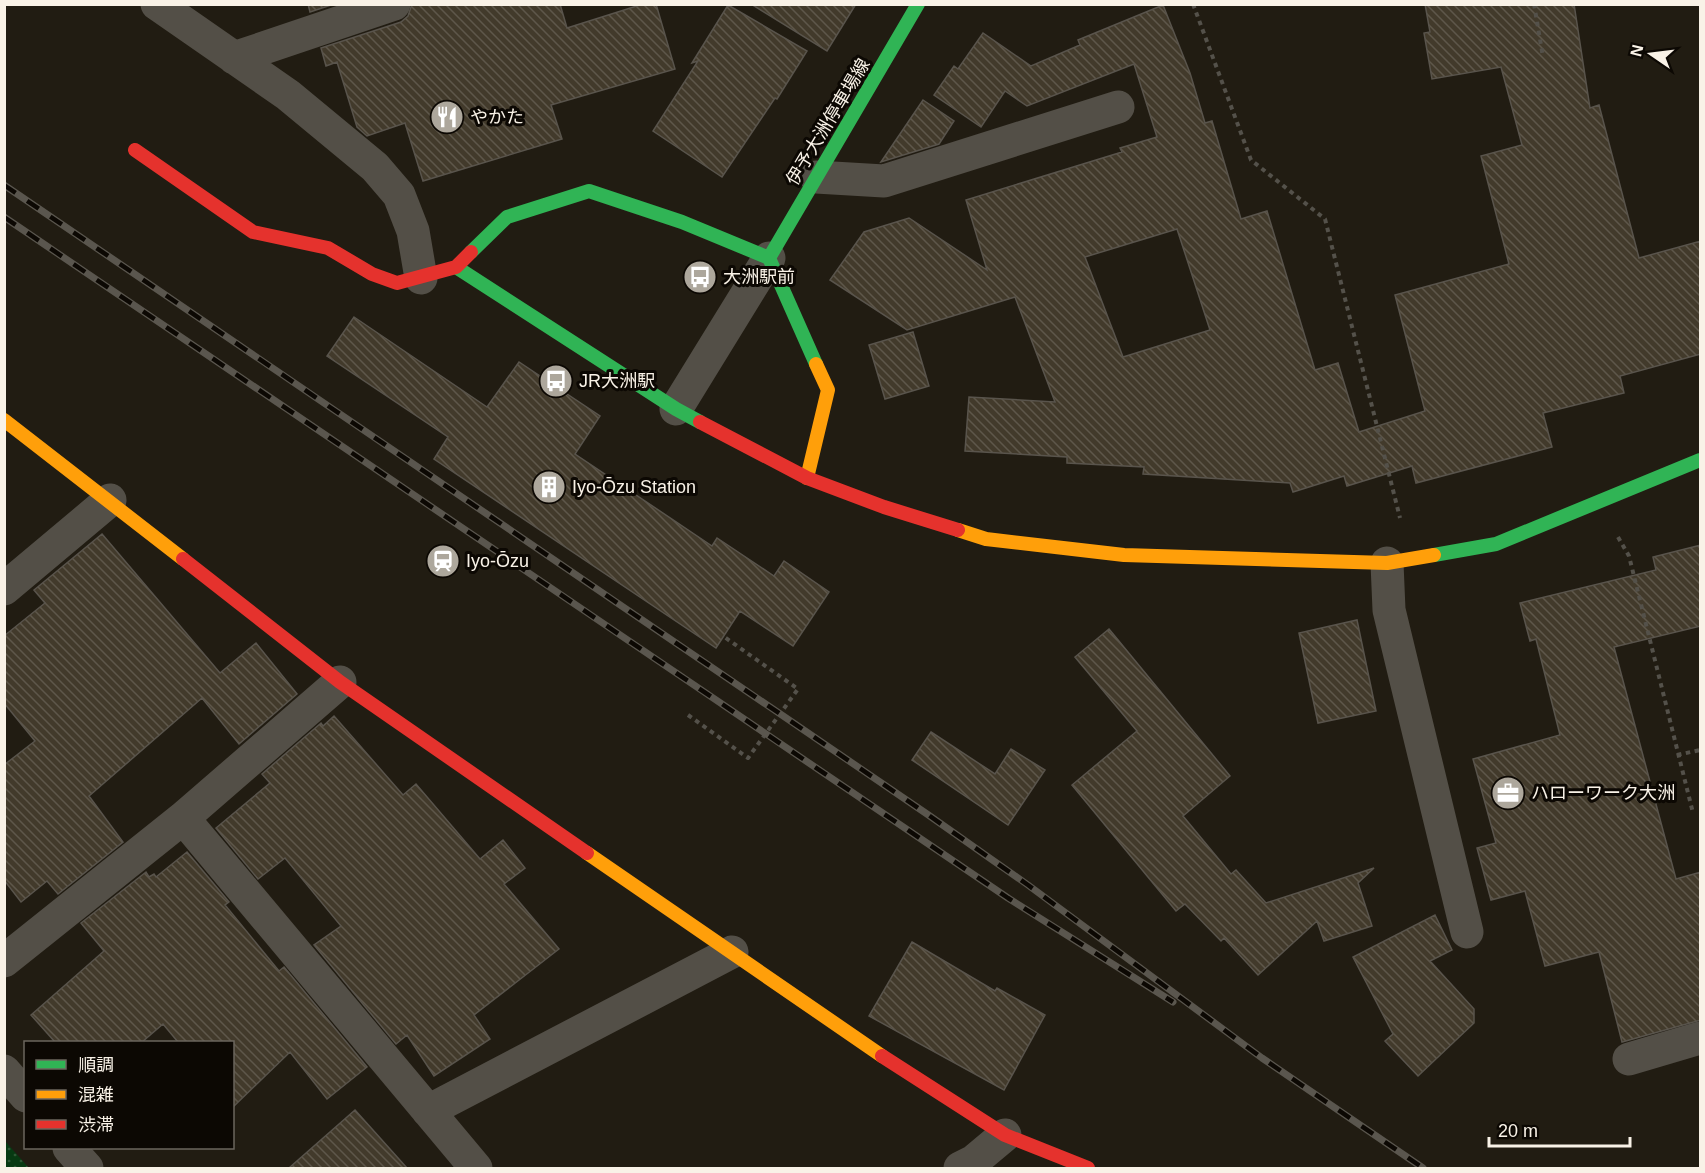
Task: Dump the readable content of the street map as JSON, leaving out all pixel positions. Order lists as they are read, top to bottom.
{
  "streets": {
    "street": ["伊予大洲停車場線"]
  },
  "places": {
    "restaurant": ["やかた"],
    "bus stop": ["大洲駅前", "JR大洲駅"],
    "building": ["Iyo-Ōzu Station"],
    "station": ["Iyo-Ōzu"],
    "office": ["ハローワーク大洲"]
  },
  "legend": ["順調", "混雑", "渋滞"],
  "scale_bar": "20 m",
  "north": "left"
}
